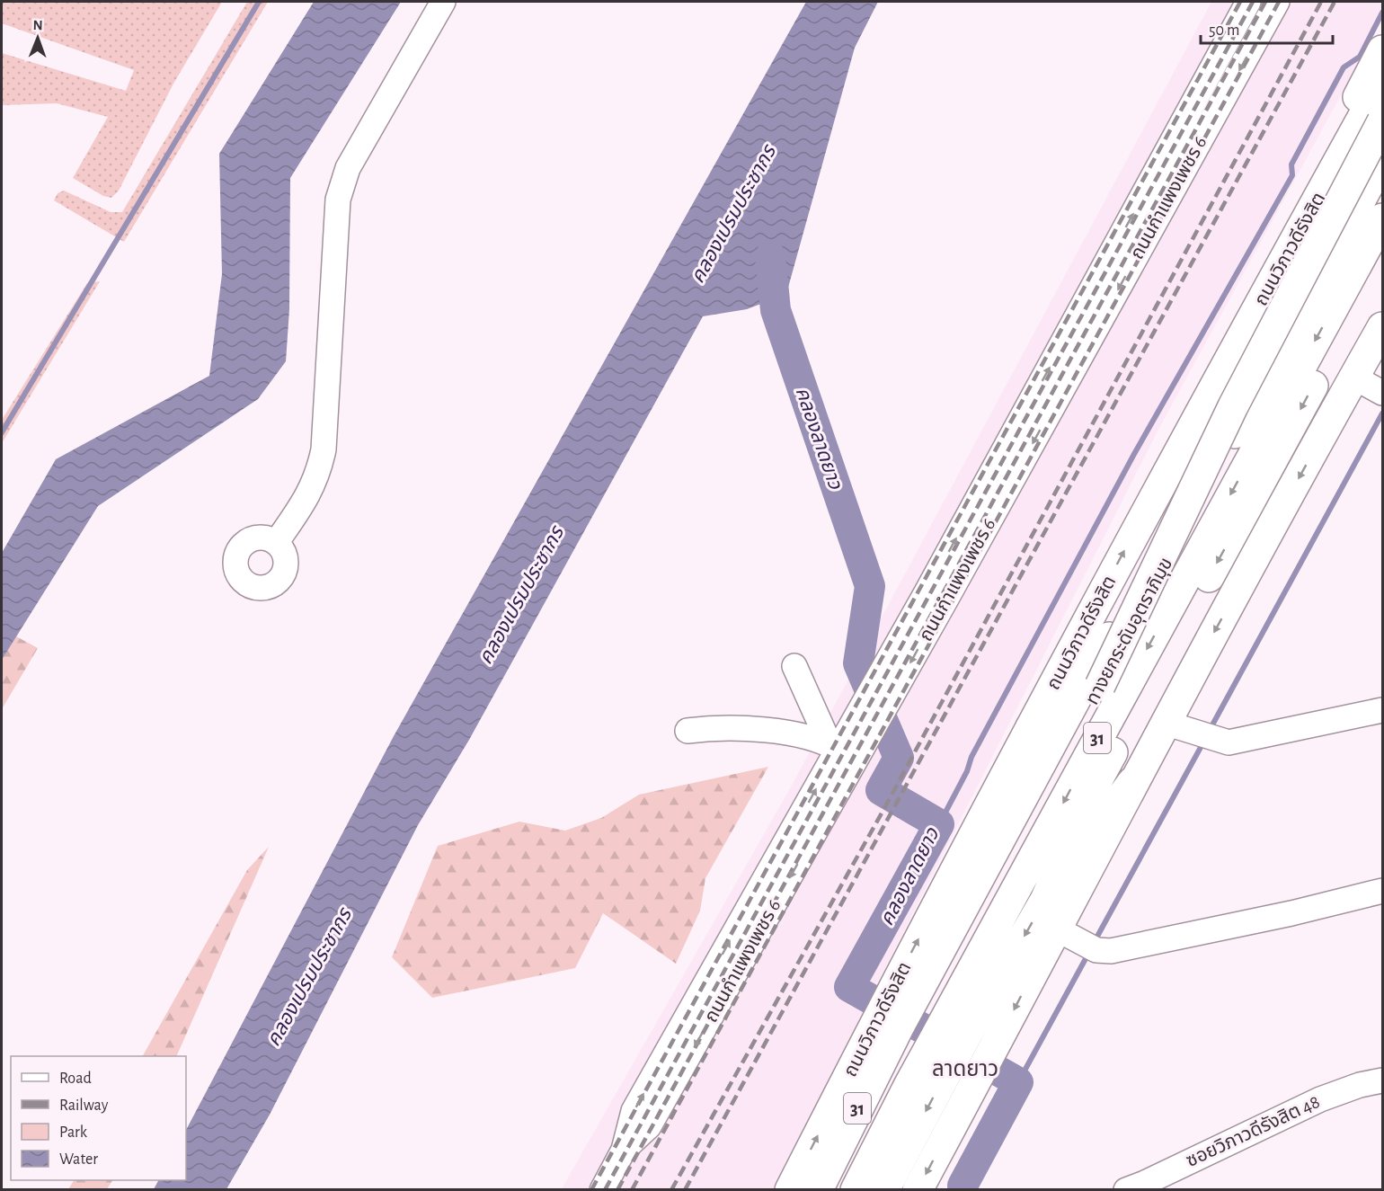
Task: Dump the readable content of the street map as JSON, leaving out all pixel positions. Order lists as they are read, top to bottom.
{
  "streets": {
    "main road": ["ถนนวิภาวดีรังสิต", "ทางยกระดับอุตราภิมุข", "31"],
    "street": ["ถนนกำแพงเพชร 6", "ซอยวิภาวดีรังสิต 48"]
  },
  "districts": ["ลาดยาว"],
  "water": ["คลองเปรมประชากร", "คลองลาดยาว"],
  "legend": [
    "Road",
    "Railway",
    "Park",
    "Water"
  ],
  "scale_bar": "50 m",
  "north": "top"
}
